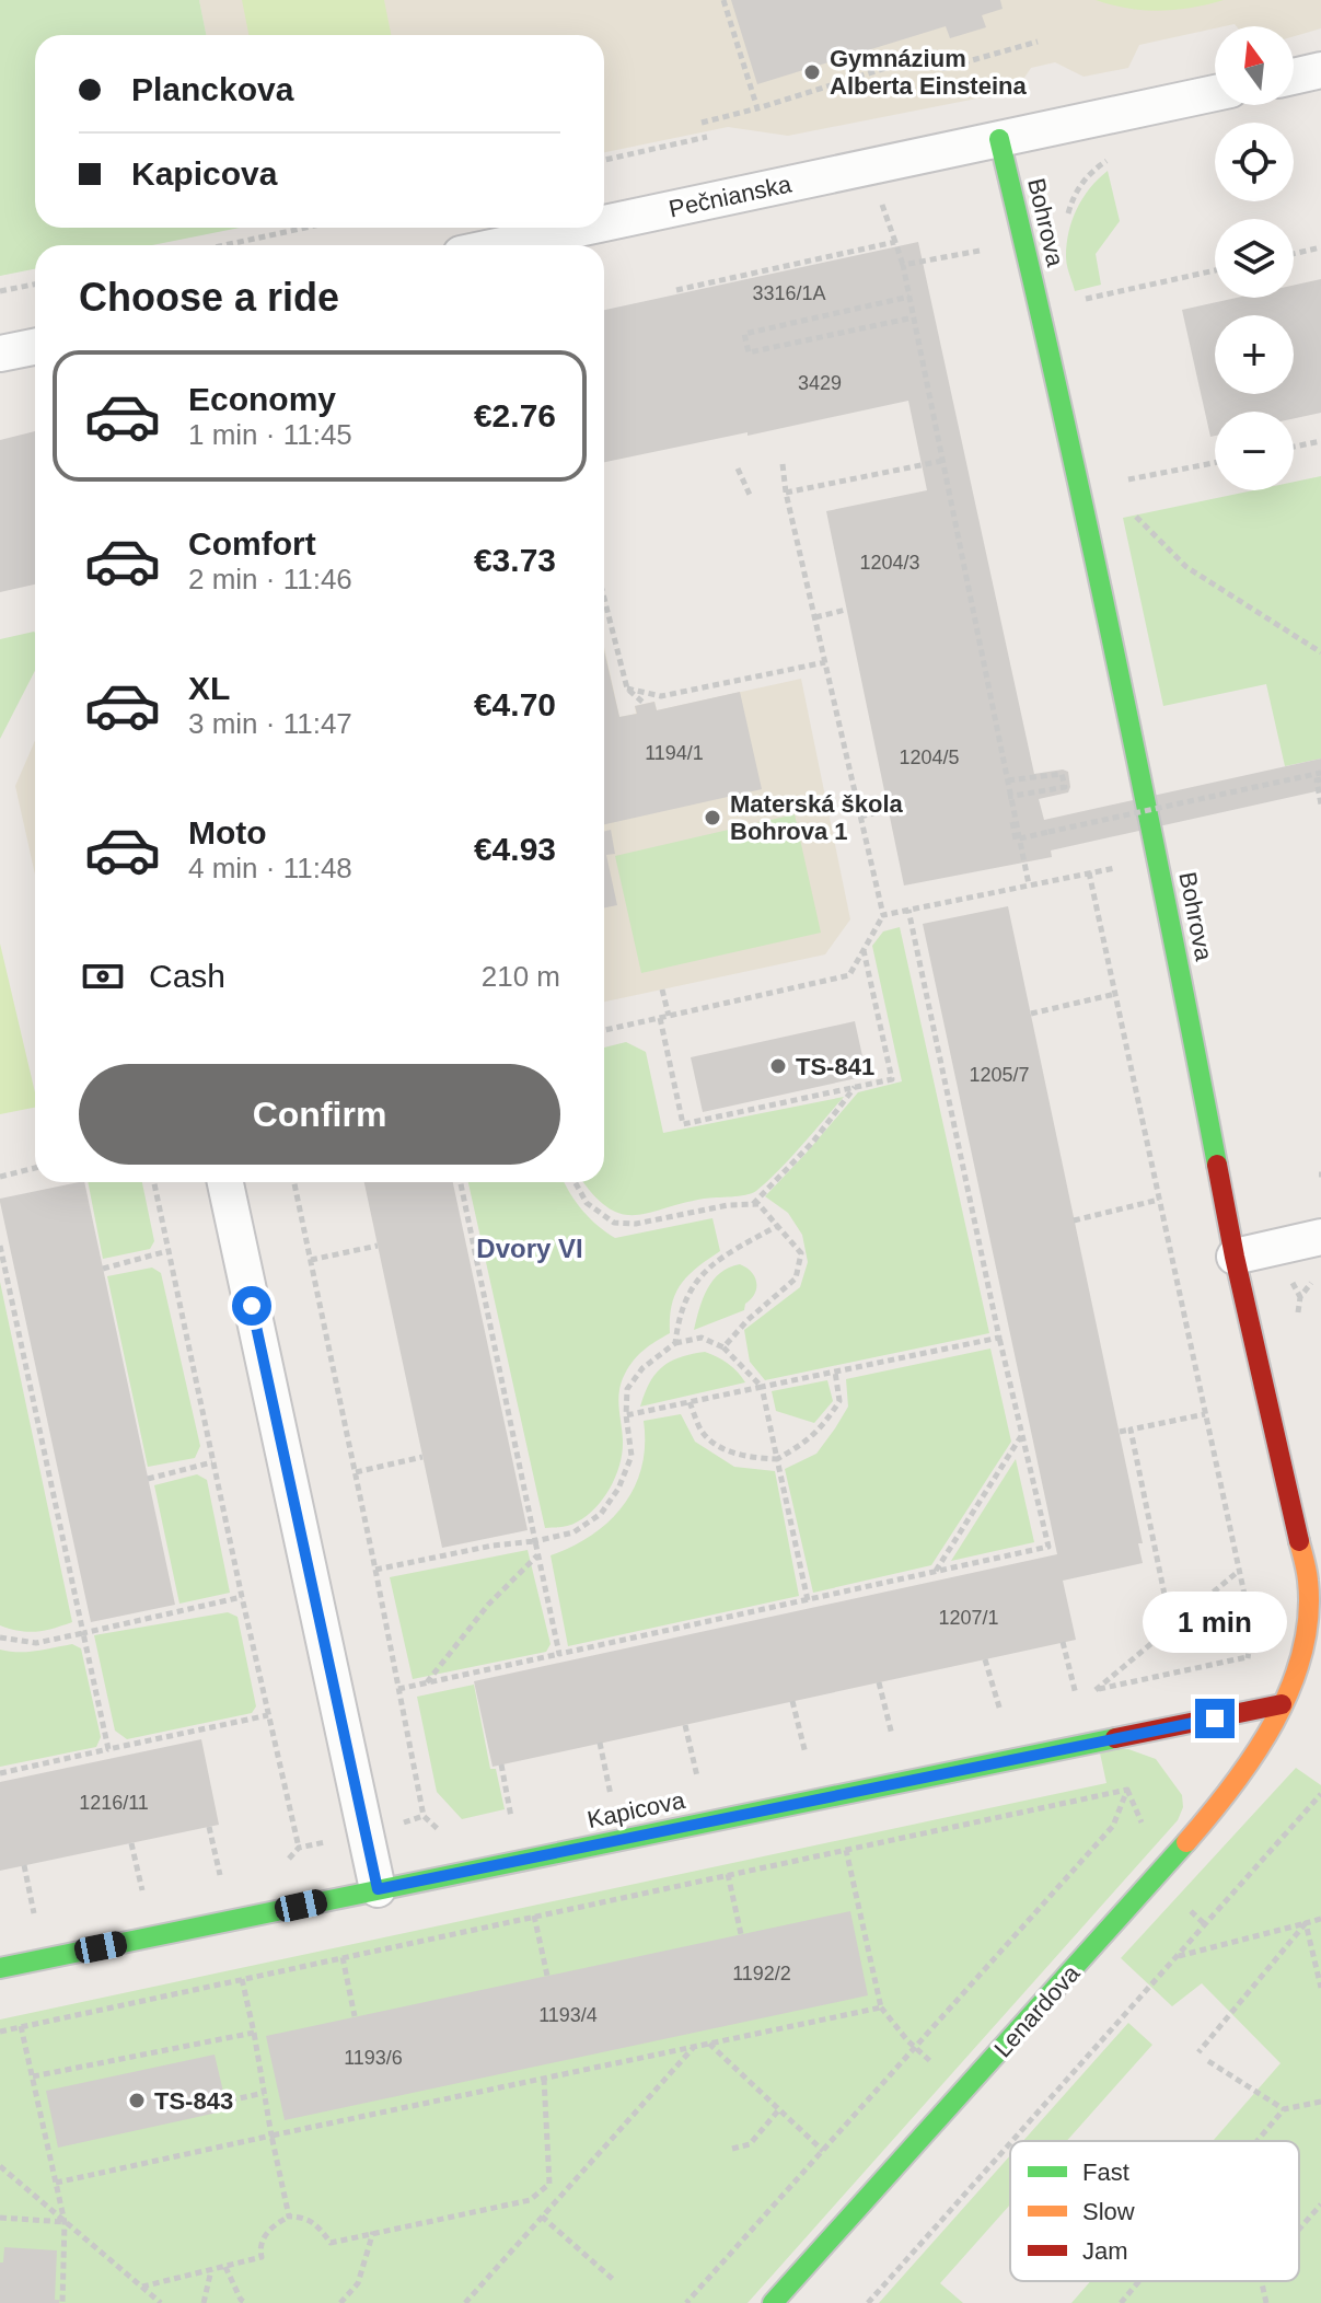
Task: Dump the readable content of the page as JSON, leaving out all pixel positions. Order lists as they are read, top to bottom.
{
  "streets": {
    "street": [
      "Pečnianska",
      "Bohrova",
      "Kapicova",
      "Lenardova"
    ]
  },
  "crossings": [
    ["Pečnianska", "Bohrova"],
    ["Bohrova", "Kapicova"],
    ["Bohrova", "Lenardova"],
    ["Kapicova", "Lenardova"]
  ],
  "districts": ["Dvory VI"],
  "places": [
    "Gymnázium Alberta Einsteina",
    "Materská škola Bohrova 1",
    "TS-841",
    "TS-843"
  ],
  "house_numbers": [
    "3316/1A",
    "3429",
    "1204/3",
    "1194/1",
    "1204/5",
    "1205/7",
    "1207/1",
    "1216/11",
    "1192/2",
    "1193/4",
    "1193/6"
  ],
  "legend": ["Fast", "Slow", "Jam"],
  "north": "top",
  "page": {
    "map_buttons": ["+", "−"],
    "banner": ["Planckova", "Kapicova"],
    "heading": "Choose a ride",
    "list": [
      {
        "name": "Economy",
        "note": "1 min · 11:45",
        "value": "€2.76"
      },
      {
        "name": "Comfort",
        "note": "2 min · 11:46",
        "value": "€3.73"
      },
      {
        "name": "XL",
        "note": "3 min · 11:47",
        "value": "€4.70"
      },
      {
        "name": "Moto",
        "note": "4 min · 11:48",
        "value": "€4.93"
      }
    ],
    "pay": ["Cash", "210 m"],
    "buttons": "Confirm",
    "bubble": "1 min"
  }
}
